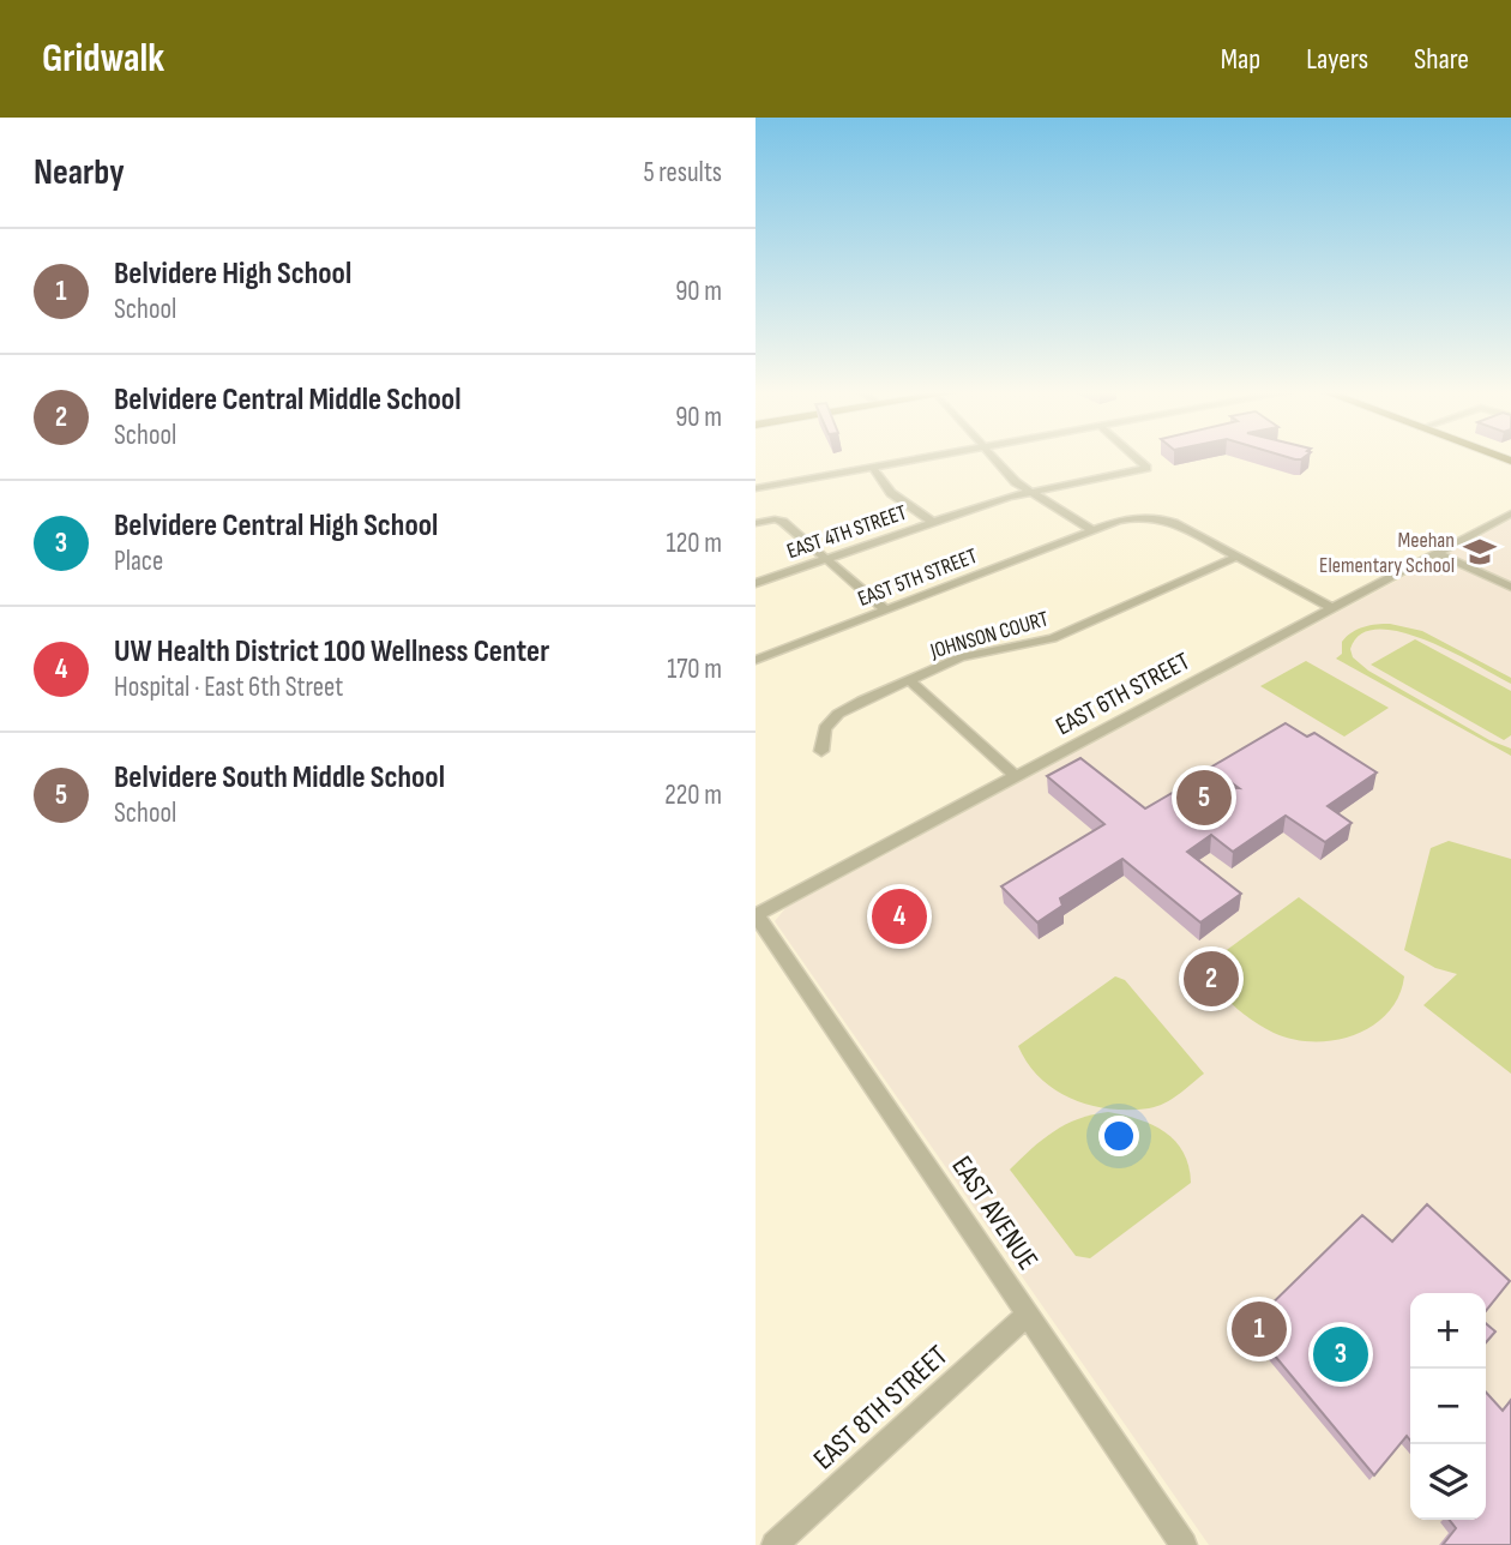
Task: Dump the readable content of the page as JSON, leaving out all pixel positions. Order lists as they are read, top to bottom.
{
  "streets": {
    "street": [
      "EAST 4TH STREET",
      "EAST 5TH STREET",
      "JOHNSON COURT",
      "EAST 6TH STREET",
      "EAST AVENUE",
      "EAST 8TH STREET"
    ]
  },
  "crossings": [
    ["EAST 5TH STREET", "JOHNSON COURT"],
    ["EAST 5TH STREET", "EAST 6TH STREET"],
    ["EAST 6TH STREET", "EAST AVENUE"],
    ["EAST AVENUE", "EAST 8TH STREET"]
  ],
  "places": {
    "school or university": ["Meehan Elementary School"]
  },
  "page": {
    "header": "Gridwalk",
    "nav": ["Map", "Layers", "Share"],
    "heading": ["Nearby", "5 results"],
    "list": [
      {
        "mark": "1",
        "name": "Belvidere High School",
        "note": "School",
        "value": "90 m"
      },
      {
        "mark": "2",
        "name": "Belvidere Central Middle School",
        "note": "School",
        "value": "90 m"
      },
      {
        "mark": "3",
        "name": "Belvidere Central High School",
        "note": "Place",
        "value": "120 m"
      },
      {
        "mark": "4",
        "name": "UW Health District 100 Wellness Center",
        "note": "Hospital · East 6th Street",
        "value": "170 m"
      },
      {
        "mark": "5",
        "name": "Belvidere South Middle School",
        "note": "School",
        "value": "220 m"
      }
    ],
    "pins": [
      "5",
      "4",
      "2",
      "1",
      "3"
    ],
    "map_buttons": ["+", "−"]
  }
}
